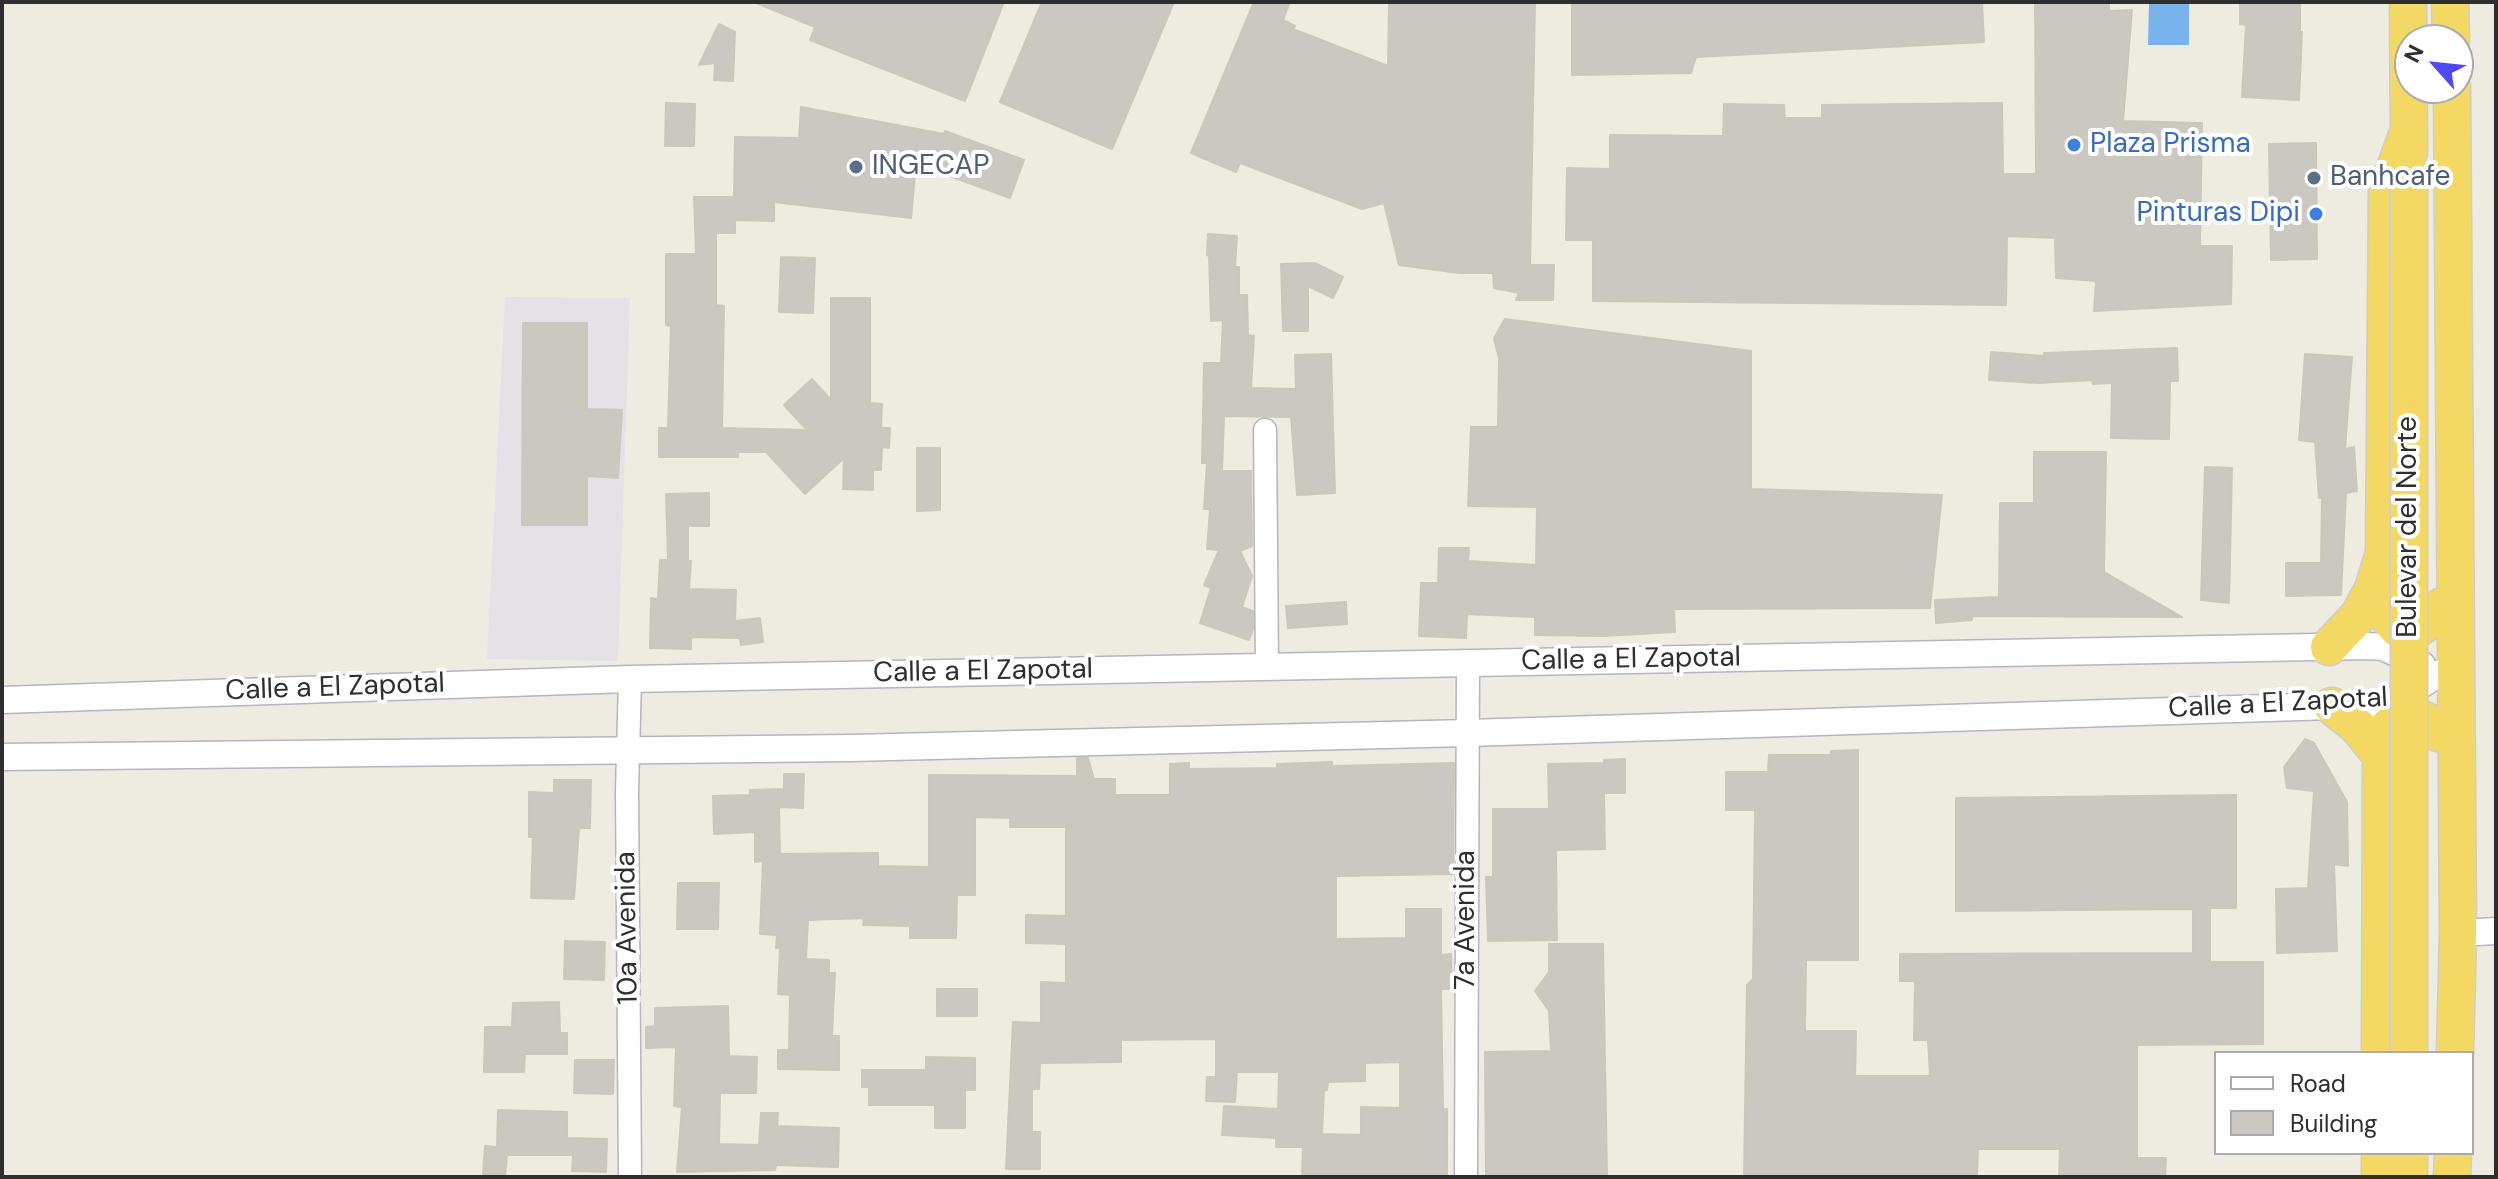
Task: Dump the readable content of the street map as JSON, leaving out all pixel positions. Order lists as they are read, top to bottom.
{
  "streets": {
    "highway": ["Bulevar del Norte"],
    "street": ["Calle a El Zapotal", "7a Avenida", "10a Avenida"]
  },
  "crossings": [
    ["Calle a El Zapotal", "7a Avenida"],
    ["Calle a El Zapotal", "10a Avenida"]
  ],
  "places": [
    "Plaza Prisma",
    "INGECAP",
    "Banhcafe",
    "Pinturas Dipi"
  ],
  "legend": ["Road", "Building"],
  "north": "top left"
}
